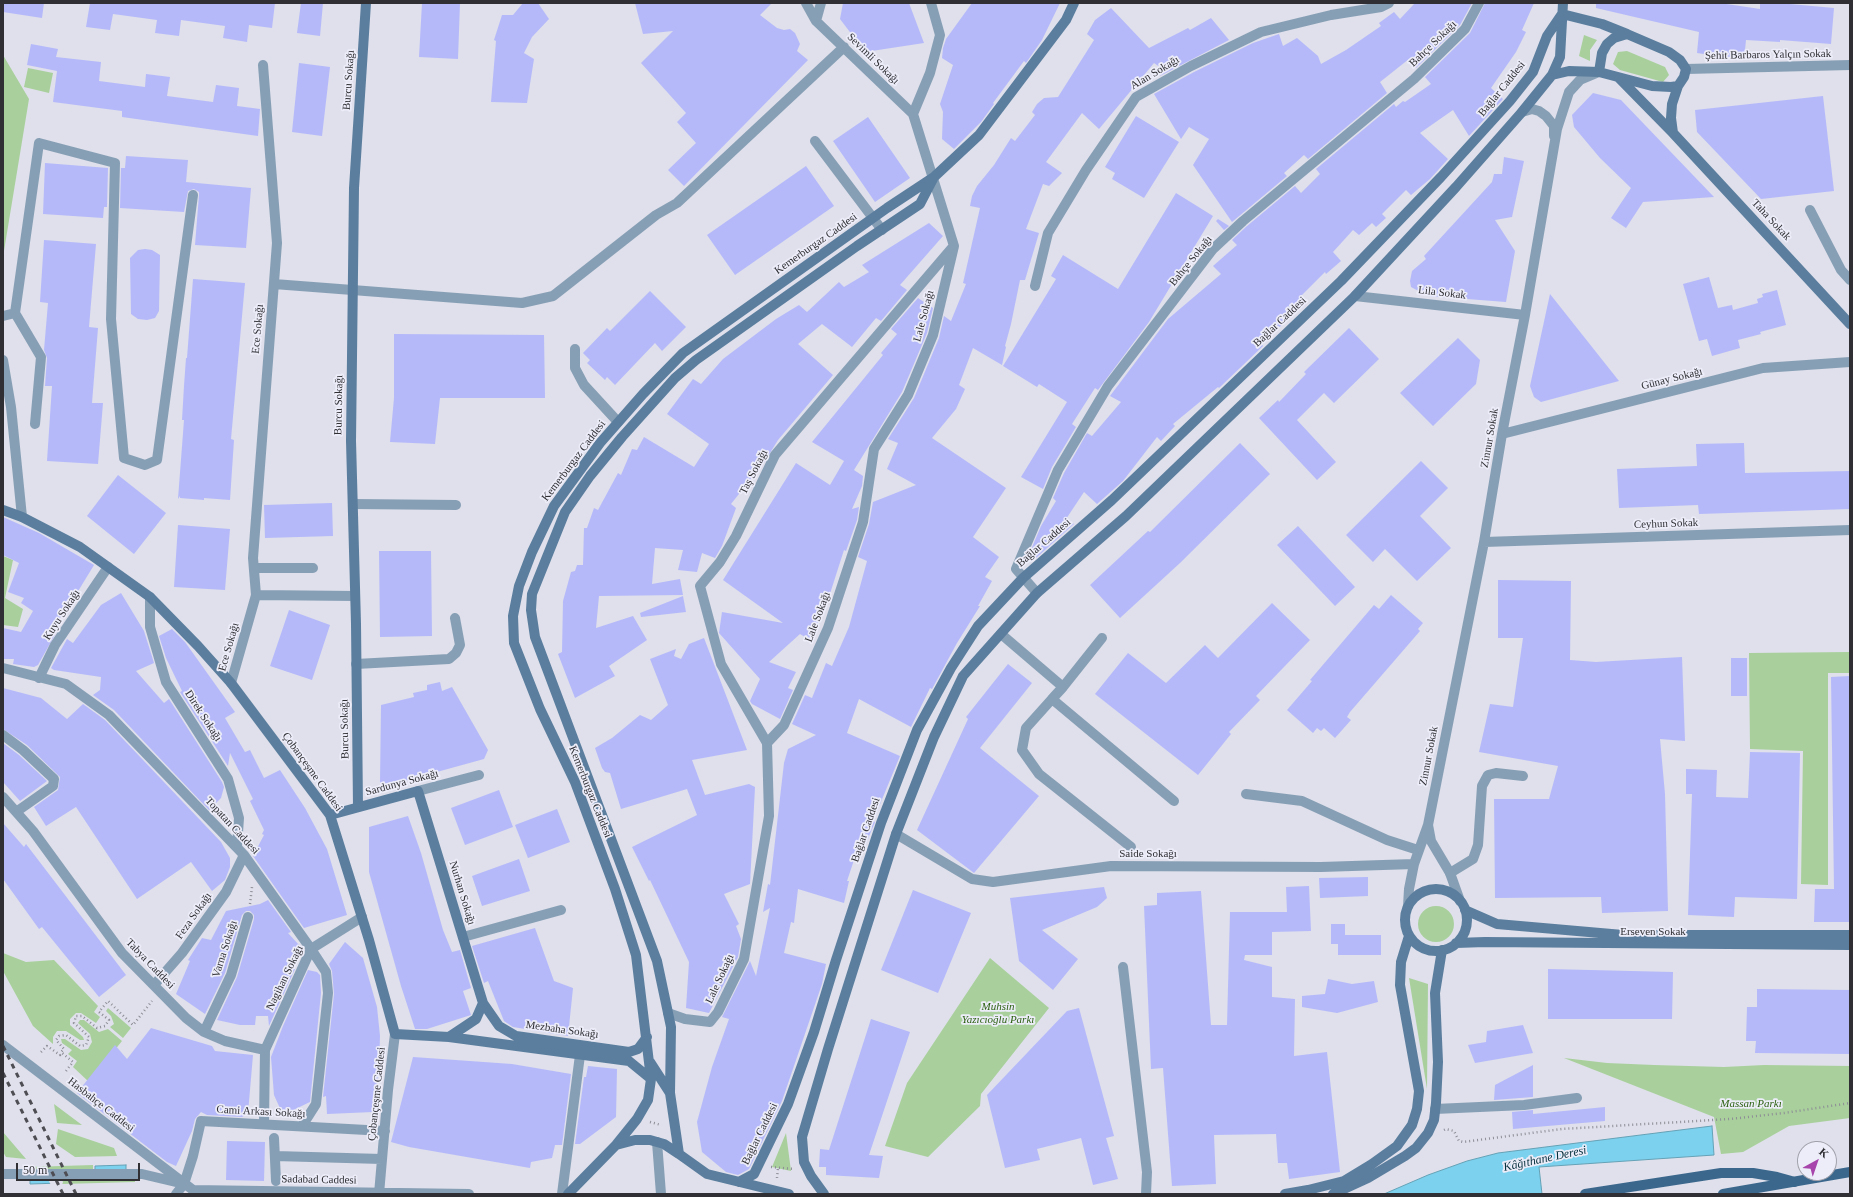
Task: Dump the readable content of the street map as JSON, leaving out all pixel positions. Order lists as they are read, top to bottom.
{
  "streets": {
    "street": [
      "Bahçe Sokağı",
      "Şehit Barbaros Yalçın Sokak",
      "Sevimli Sokağı",
      "Alan Sokağı",
      "Burcu Sokağı",
      "Bağlar Caddesi",
      "Taha Sokak",
      "Kemerburgaz Caddesi",
      "Lila Sokak",
      "Lale Sokağı",
      "Ece Sokağı",
      "Günay Sokağı",
      "Zinnur Sokak",
      "Taş Sokağı",
      "Ceyhun Sokak",
      "Kuyu Sokağı",
      "Direk Sokağı",
      "Çobançeşme Caddesi",
      "Sardunya Sokağı",
      "Topatan Caddesi",
      "Saide Sokağı",
      "Nurhan Sokağı",
      "Feza Sokağı",
      "Erseven Sokak",
      "Varna Sokağı",
      "Tabya Caddesi",
      "Nagihan Sokağı",
      "Mezbaha Sokağı",
      "Hasbahçe Caddesi",
      "Cami Arkası Sokağı",
      "Sadabad Caddesi"
    ]
  },
  "crossings": [
    ["Bahçe Sokağı", "Bağlar Caddesi"],
    ["Sevimli Sokağı", "Kemerburgaz Caddesi"],
    ["Sevimli Sokağı", "Lale Sokağı"],
    ["Burcu Sokağı", "Sardunya Sokağı"],
    ["Kemerburgaz Caddesi", "Lale Sokağı"],
    ["Kemerburgaz Caddesi", "Mezbaha Sokağı"],
    ["Lila Sokak", "Zinnur Sokak"],
    ["Lale Sokağı", "Taş Sokağı"],
    ["Ece Sokağı", "Çobançeşme Caddesi"],
    ["Günay Sokağı", "Zinnur Sokak"],
    ["Zinnur Sokak", "Ceyhun Sokak"],
    ["Zinnur Sokak", "Saide Sokağı"],
    ["Zinnur Sokak", "Erseven Sokak"],
    ["Kuyu Sokağı", "Çobançeşme Caddesi"],
    ["Kuyu Sokağı", "Topatan Caddesi"],
    ["Direk Sokağı", "Çobançeşme Caddesi"],
    ["Direk Sokağı", "Topatan Caddesi"],
    ["Direk Sokağı", "Feza Sokağı"],
    ["Çobançeşme Caddesi", "Sardunya Sokağı"],
    ["Çobançeşme Caddesi", "Nagihan Sokağı"],
    ["Çobançeşme Caddesi", "Mezbaha Sokağı"],
    ["Çobançeşme Caddesi", "Cami Arkası Sokağı"],
    ["Çobançeşme Caddesi", "Sadabad Caddesi"],
    ["Sardunya Sokağı", "Nurhan Sokağı"],
    ["Topatan Caddesi", "Feza Sokağı"],
    ["Topatan Caddesi", "Varna Sokağı"],
    ["Topatan Caddesi", "Nagihan Sokağı"],
    ["Topatan Caddesi", "Cami Arkası Sokağı"],
    ["Nurhan Sokağı", "Mezbaha Sokağı"],
    ["Feza Sokağı", "Tabya Caddesi"],
    ["Varna Sokağı", "Tabya Caddesi"],
    ["Tabya Caddesi", "Nagihan Sokağı"],
    ["Hasbahçe Caddesi", "Cami Arkası Sokağı"],
    ["Hasbahçe Caddesi", "Sadabad Caddesi"],
    ["Cami Arkası Sokağı", "Sadabad Caddesi"]
  ],
  "water": ["Kâğıthane Deresi"],
  "parks": ["Muhsin Yazıcıoğlu Parkı", "Massan Parkı"],
  "scale_bar": "50 m",
  "north": "top right"
}
